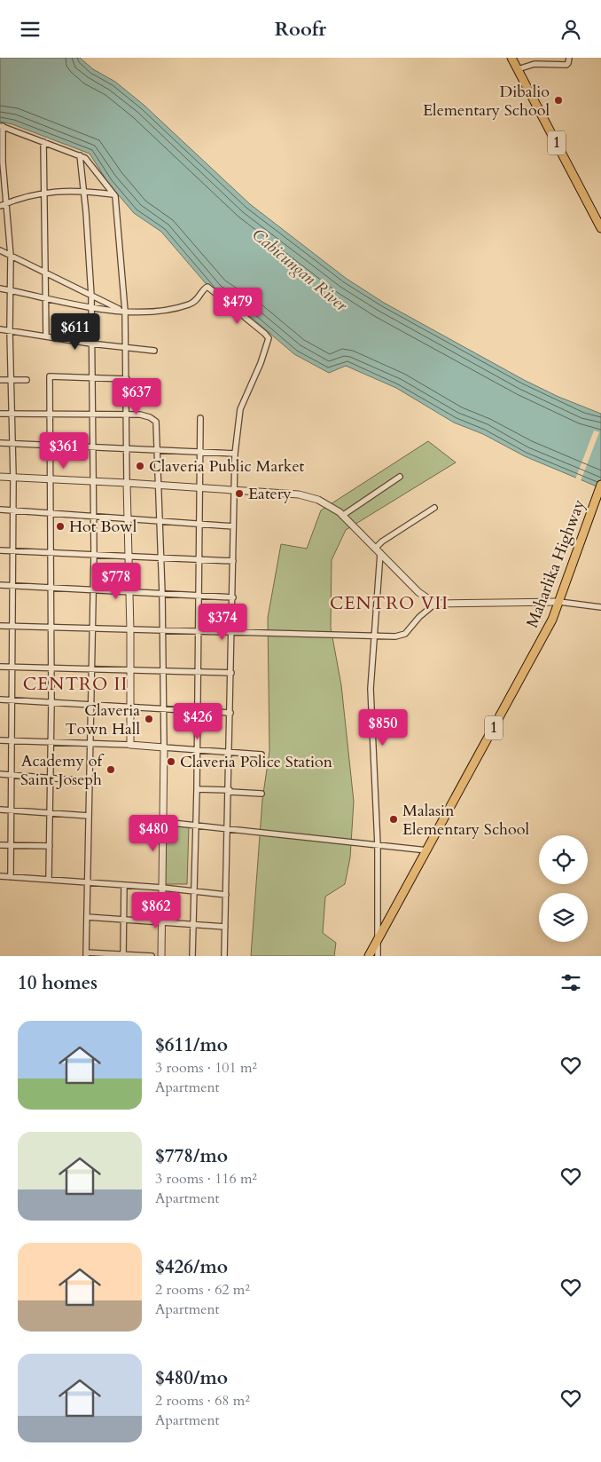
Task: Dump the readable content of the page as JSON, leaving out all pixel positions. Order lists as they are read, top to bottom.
{
  "streets": {
    "highway": ["1", "Maharlika Highway"]
  },
  "districts": ["CENTRO VII", "CENTRO II"],
  "water": ["Cabicungan River"],
  "places": [
    "Dibalio Elementary School",
    "Claveria Public Market",
    "Eatery",
    "Hot Bowl",
    "Claveria Town Hall",
    "Claveria Police Station",
    "Academy of Saint Joseph",
    "Malasin Elementary School"
  ],
  "page": {
    "header": "Roofr",
    "price": [
      "$479",
      "$611",
      "$637",
      "$361",
      "$778",
      "$374",
      "$426",
      "$850",
      "$480",
      "$862"
    ],
    "heading": "10 homes",
    "list": [
      {
        "name": "$611/mo",
        "note": "3 rooms · 101 m² · Apartment"
      },
      {
        "name": "$778/mo",
        "note": "3 rooms · 116 m² · Apartment"
      },
      {
        "name": "$426/mo",
        "note": "2 rooms · 62 m² · Apartment"
      },
      {
        "name": "$480/mo",
        "note": "2 rooms · 68 m² · Apartment"
      }
    ]
  }
}
